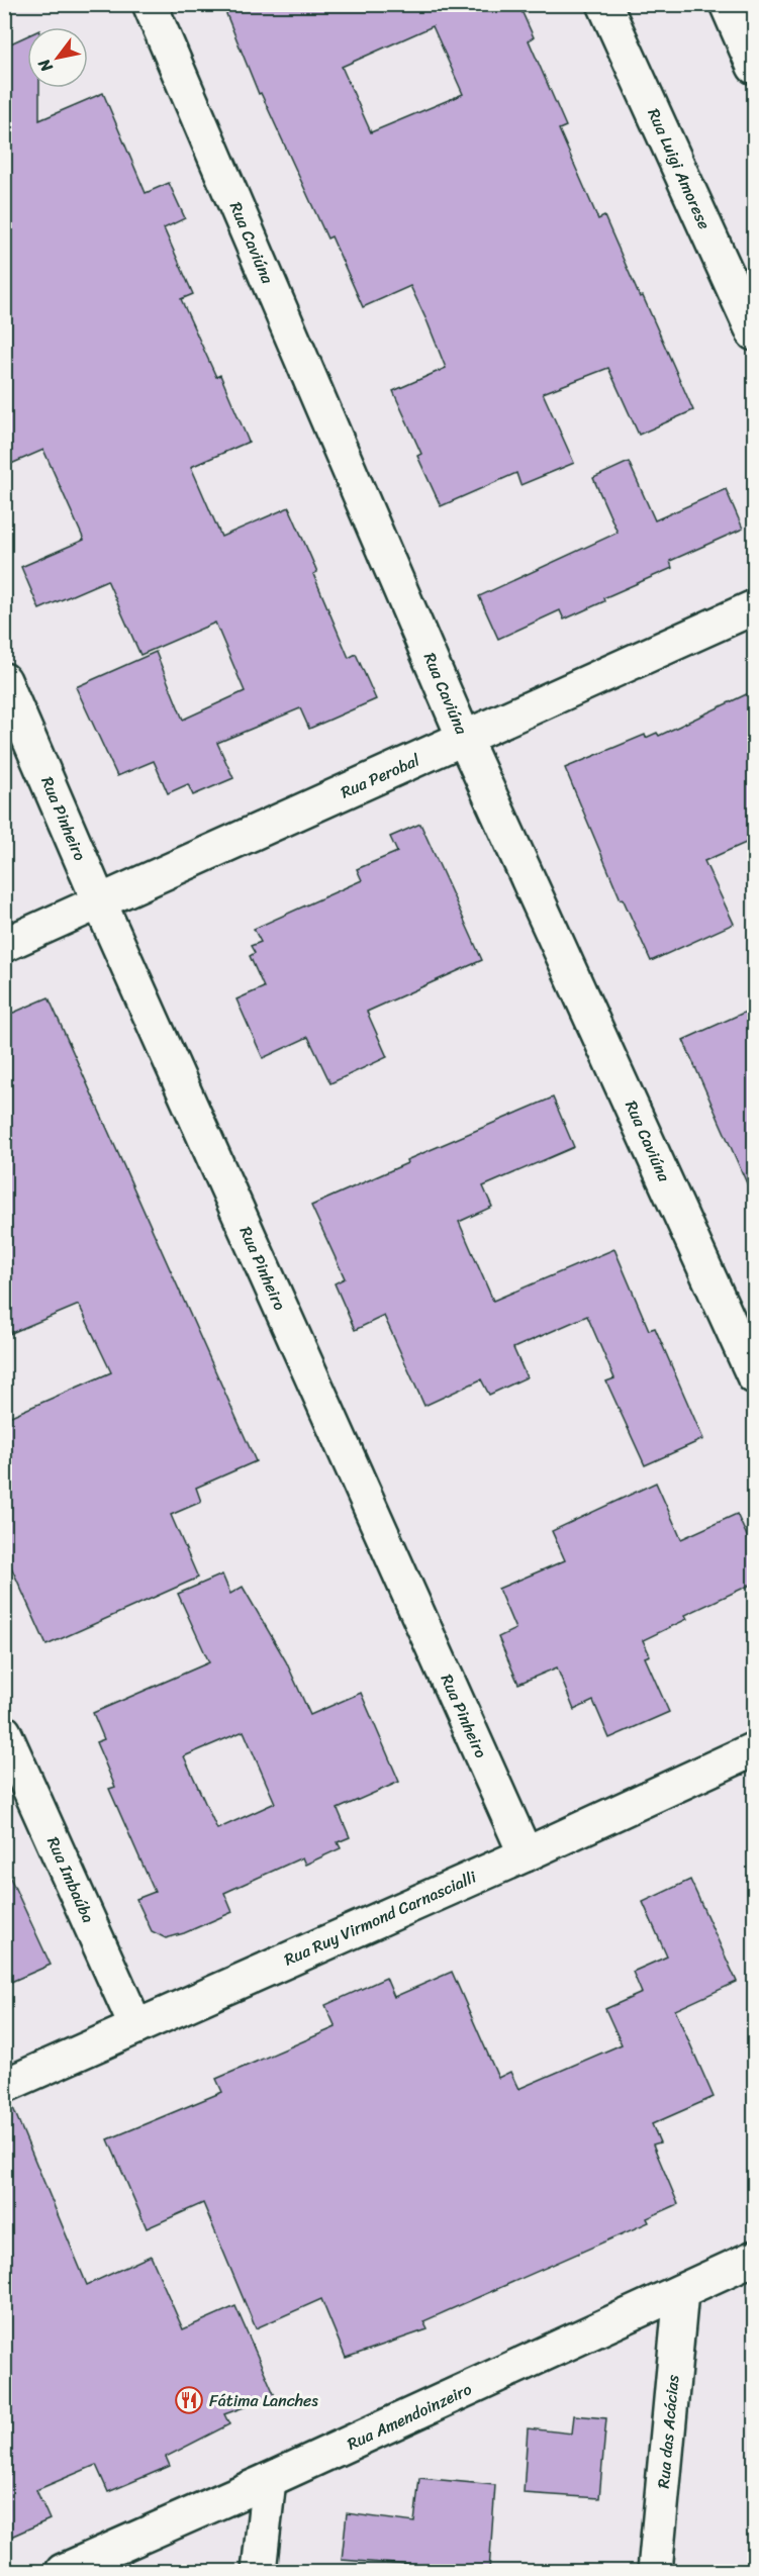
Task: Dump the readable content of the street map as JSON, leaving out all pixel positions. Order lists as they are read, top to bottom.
{
  "streets": {
    "street": [
      "Rua Luigi Amorese",
      "Rua Caviúna",
      "Rua Perobal",
      "Rua Pinheiro",
      "Rua Imbaúba",
      "Rua Ruy Virmond Carnascialli",
      "Rua Amendoinzeiro",
      "Rua das Acácias"
    ]
  },
  "crossings": [
    ["Rua Caviúna", "Rua Perobal"],
    ["Rua Perobal", "Rua Pinheiro"],
    ["Rua Pinheiro", "Rua Ruy Virmond Carnascialli"],
    ["Rua Imbaúba", "Rua Ruy Virmond Carnascialli"],
    ["Rua Amendoinzeiro", "Rua das Acácias"]
  ],
  "places": {
    "restaurant": ["Fátima Lanches"]
  },
  "north": "bottom left"
}
